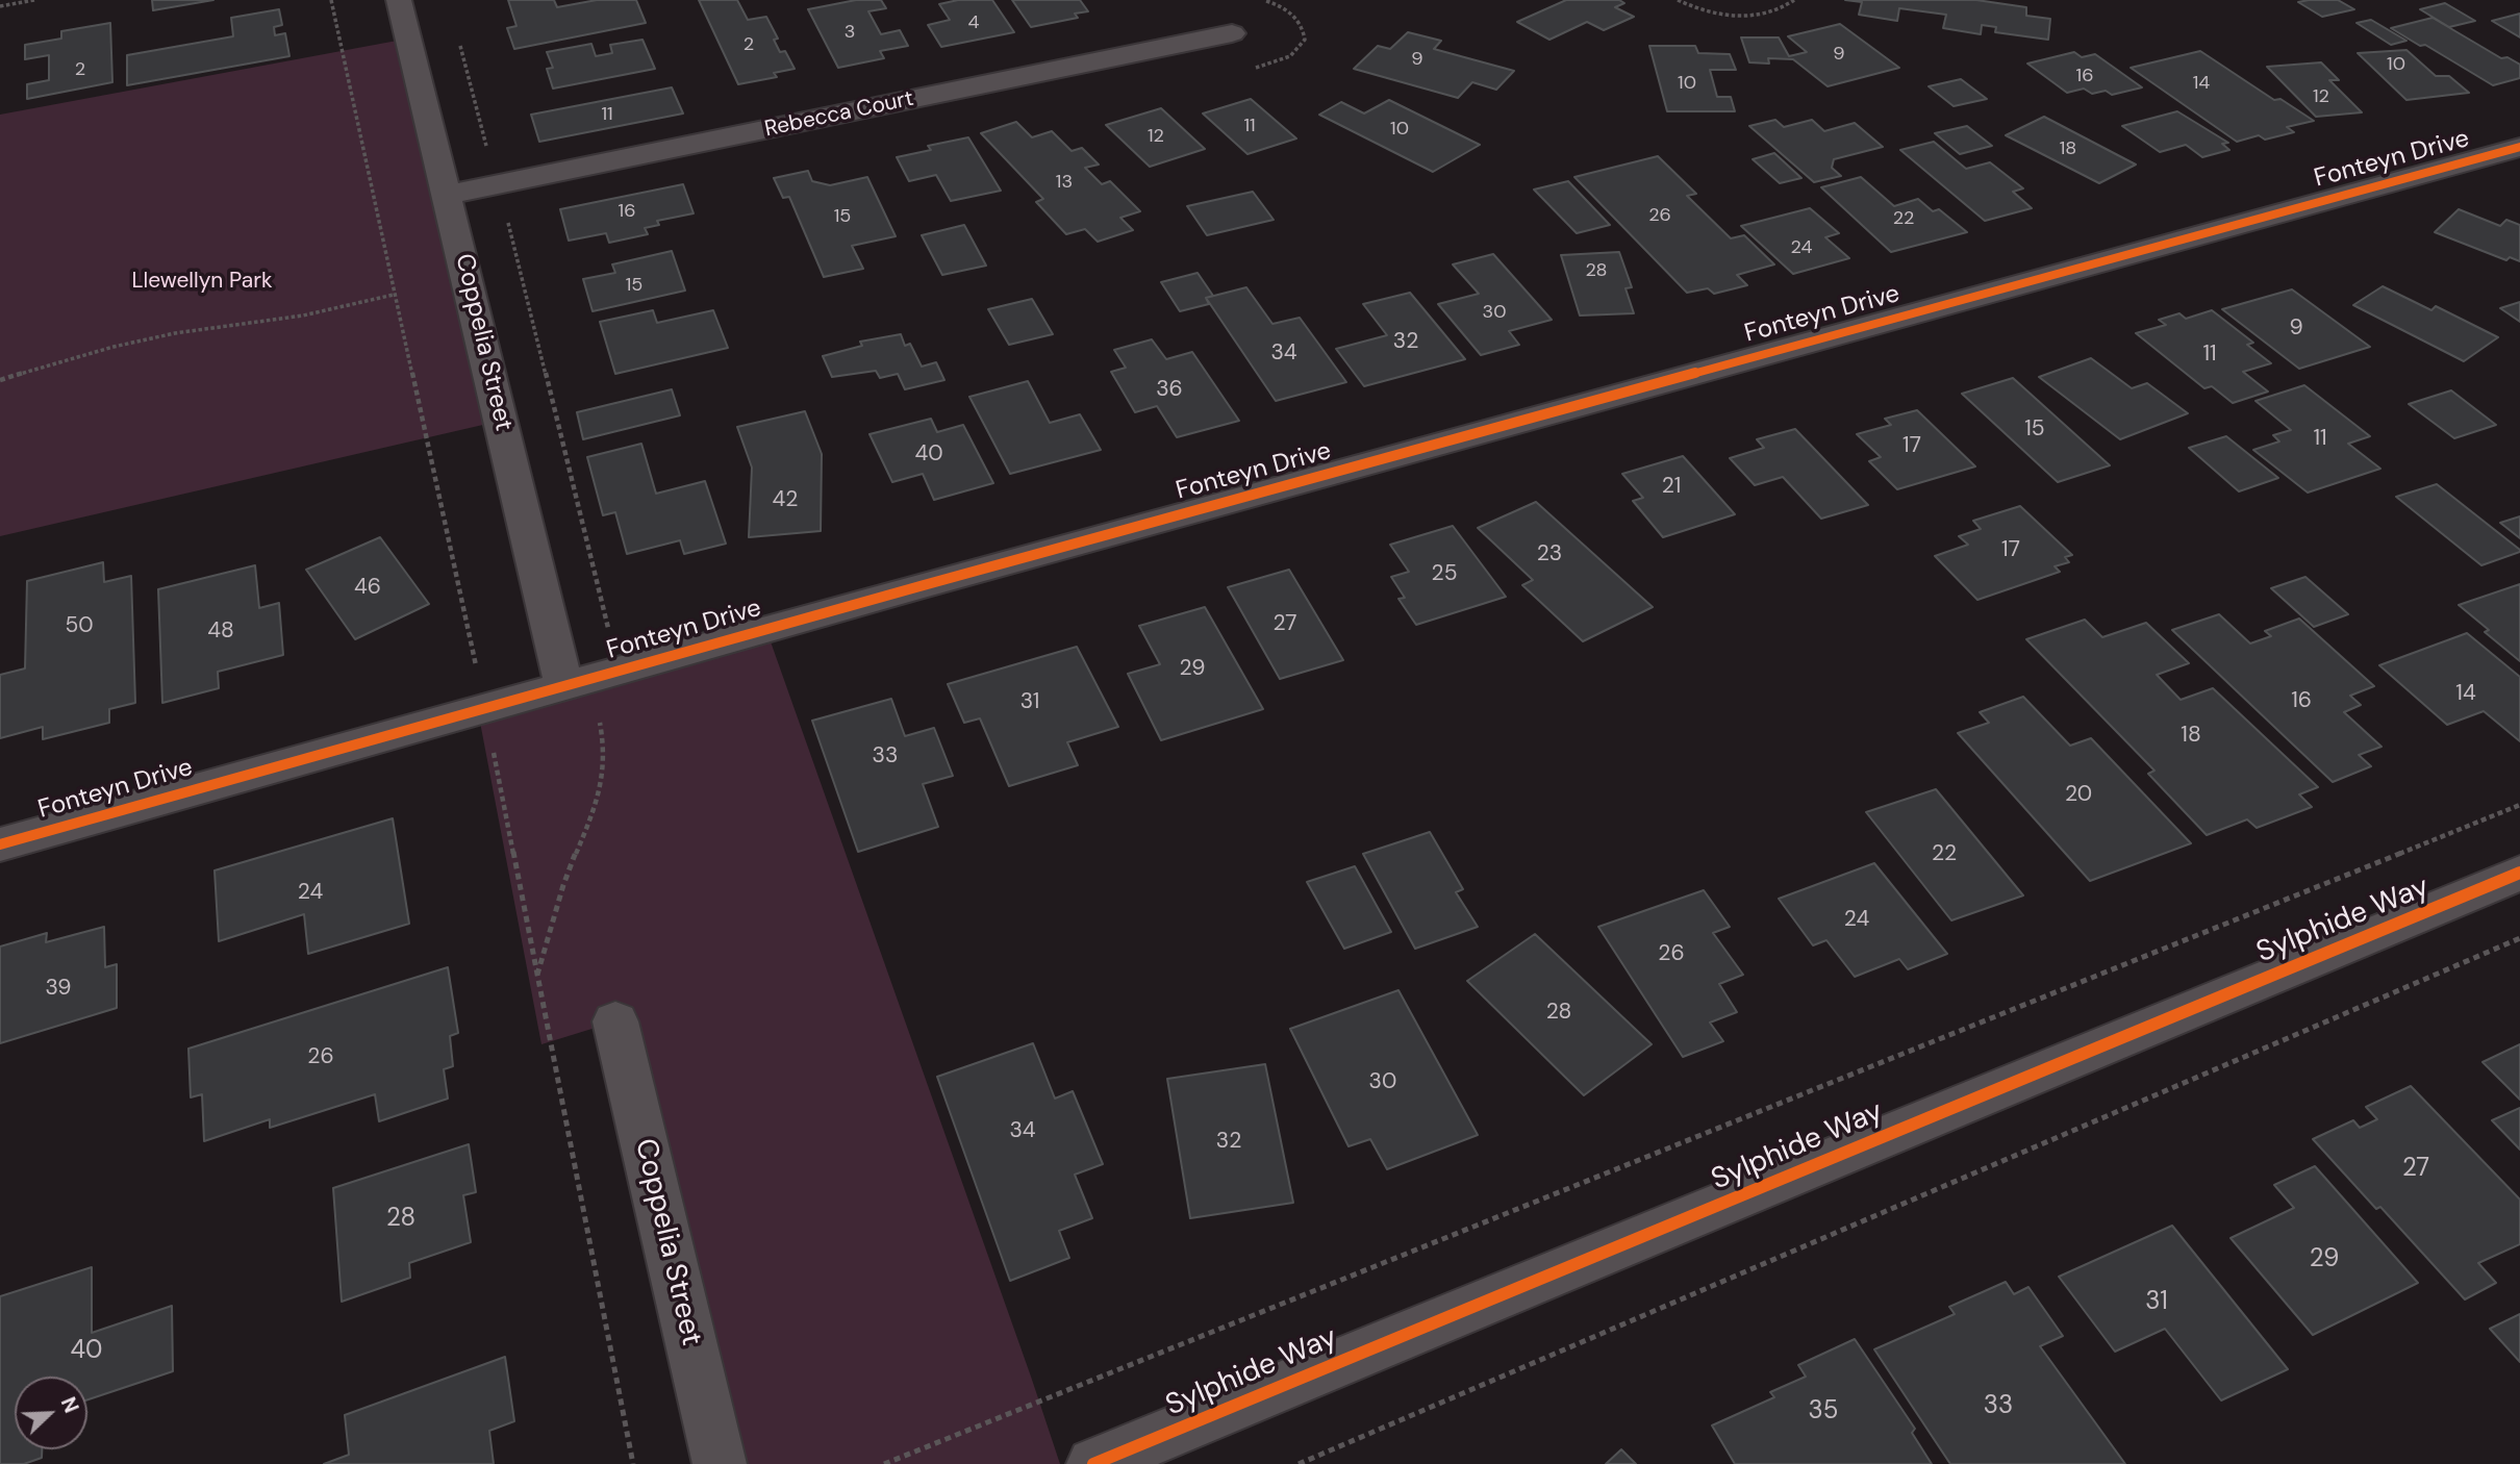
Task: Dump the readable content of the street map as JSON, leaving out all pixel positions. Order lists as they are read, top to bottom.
{
  "streets": {
    "street": [
      "Rebecca Court",
      "Fonteyn Drive",
      "Coppelia Street",
      "Sylphide Way"
    ]
  },
  "crossings": [
    ["Rebecca Court", "Coppelia Street"],
    ["Fonteyn Drive", "Coppelia Street"]
  ],
  "parks": ["Llewellyn Park"],
  "house_numbers": [
    "4",
    "3",
    "2",
    "9",
    "9",
    "10",
    "2",
    "16",
    "10",
    "14",
    "12",
    "11",
    "11",
    "10",
    "12",
    "18",
    "13",
    "16",
    "26",
    "15",
    "22",
    "24",
    "28",
    "15",
    "30",
    "9",
    "32",
    "34",
    "11",
    "36",
    "15",
    "11",
    "17",
    "40",
    "21",
    "42",
    "17",
    "23",
    "25",
    "46",
    "27",
    "50",
    "48",
    "29",
    "14",
    "16",
    "31",
    "18",
    "33",
    "20",
    "22",
    "24",
    "24",
    "26",
    "39",
    "28",
    "26",
    "30",
    "34",
    "32",
    "27",
    "28",
    "29",
    "31",
    "40",
    "33",
    "35"
  ],
  "north": "top right"
}
